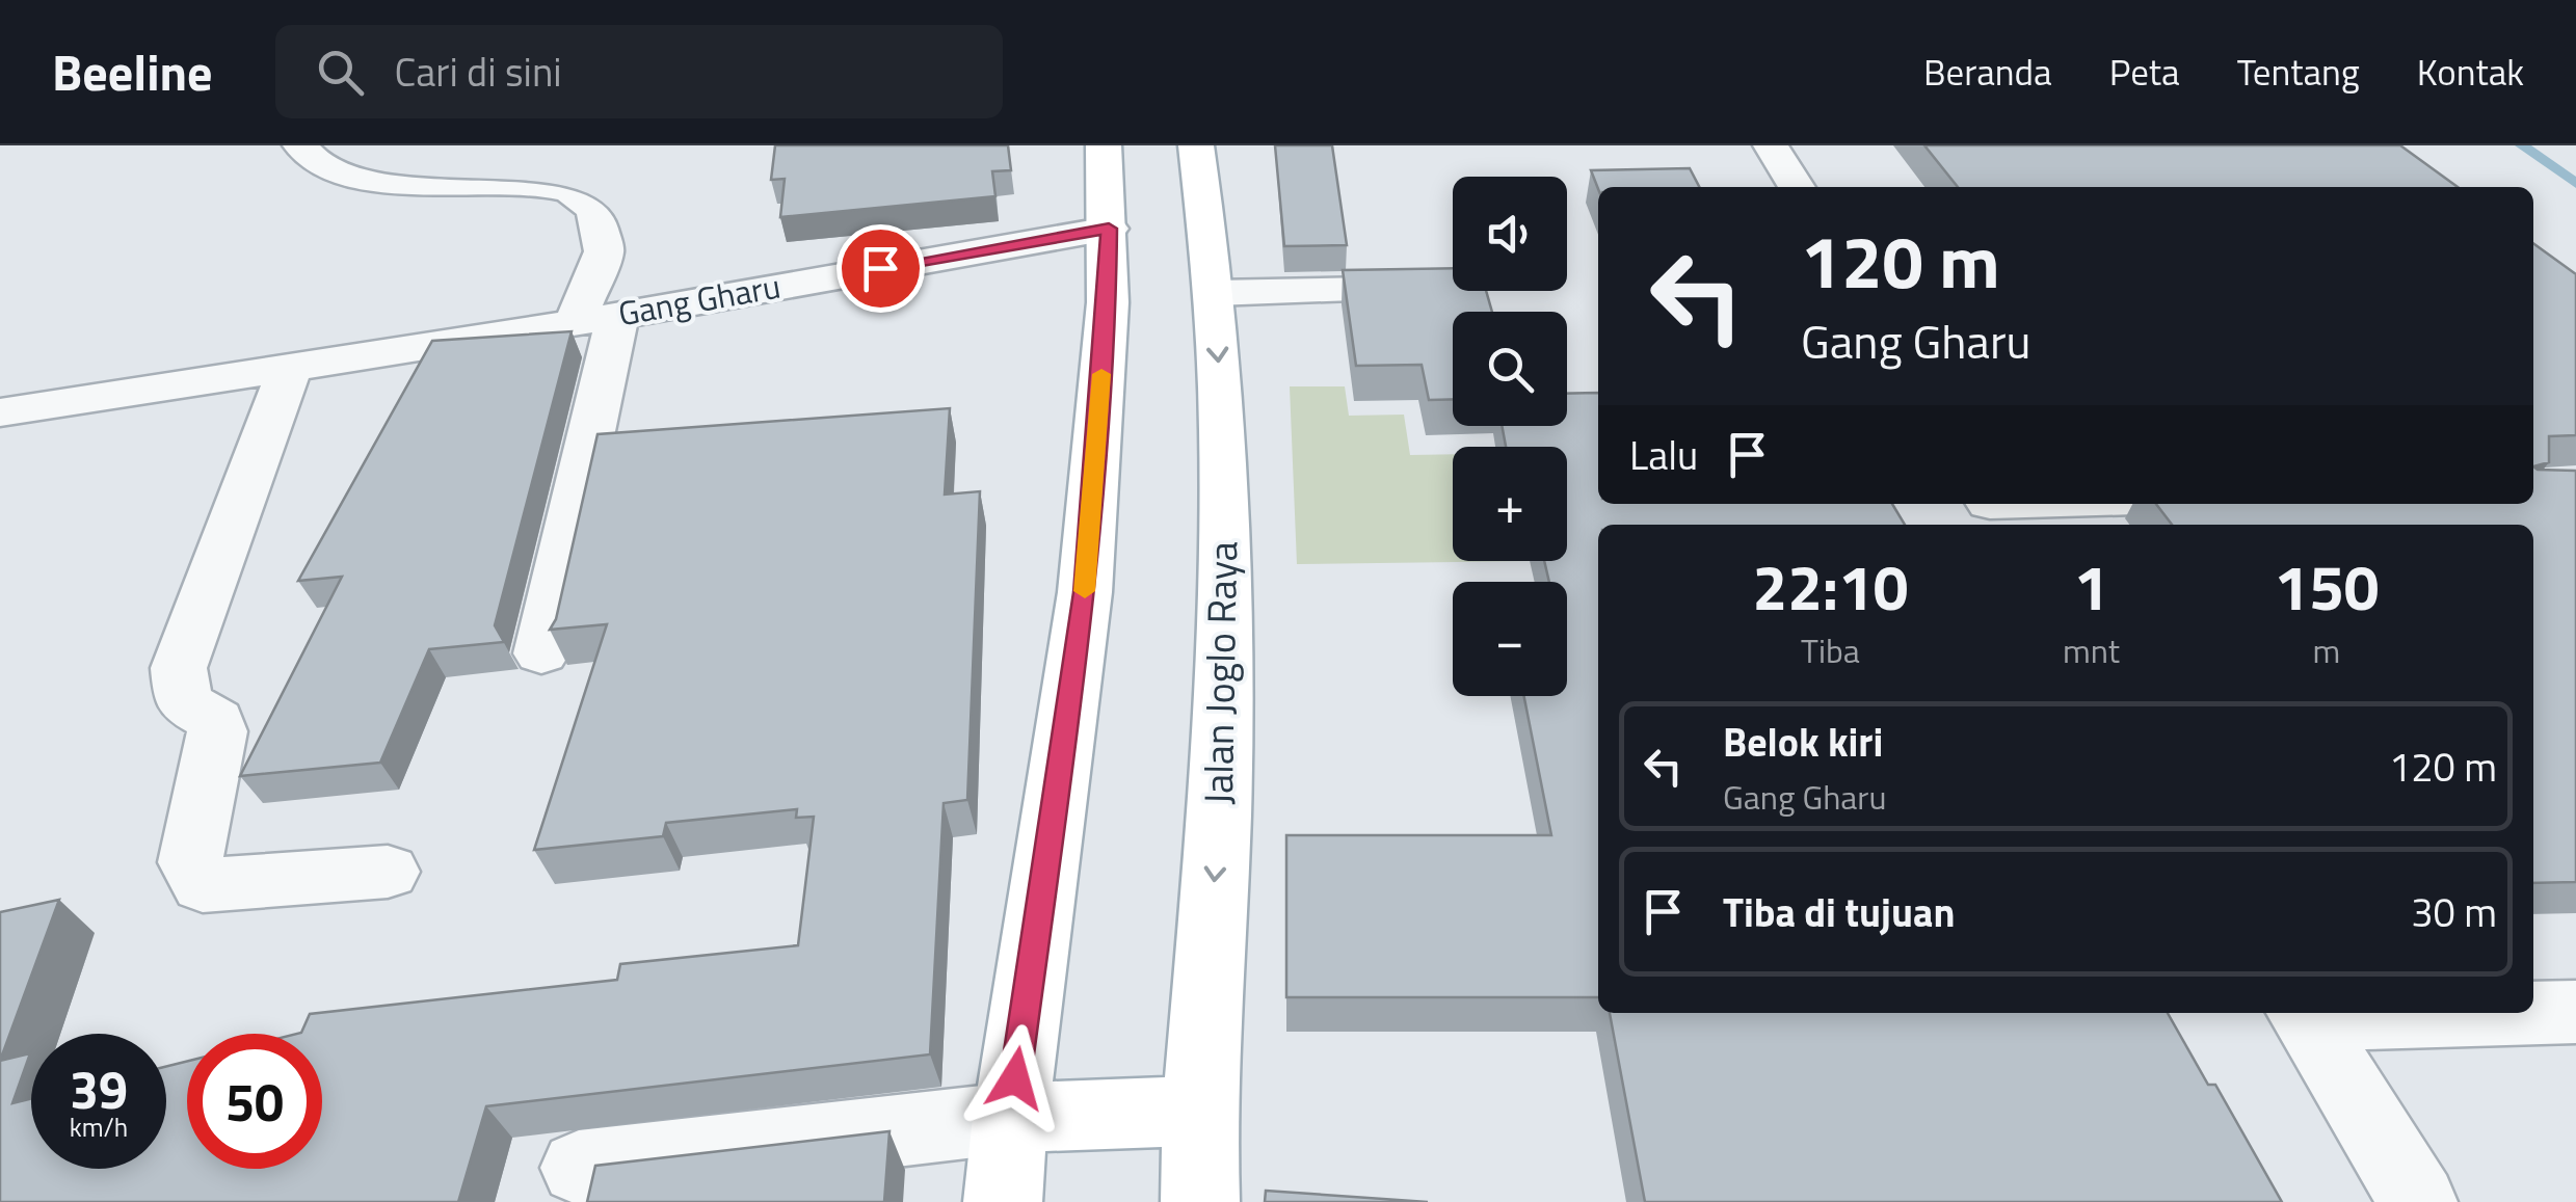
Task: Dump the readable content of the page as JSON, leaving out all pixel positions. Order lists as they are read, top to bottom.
{
  "streets": {
    "main road": ["Jalan Joglo Raya"],
    "street": ["Gang Gharu"]
  },
  "page": {
    "header": "Beeline",
    "search": "Cari di sini",
    "nav": [
      "Beranda",
      "Peta",
      "Tentang",
      "Kontak"
    ],
    "map_buttons": ["+", "−"],
    "turn": ["120 m", "Gang Gharu"],
    "then": "Lalu",
    "eta": [
      "22:10",
      "Tiba",
      "1",
      "mnt",
      "150",
      "m"
    ],
    "list": [
      {
        "name": "Belok kiri",
        "note": "Gang Gharu",
        "value": "120 m"
      },
      {
        "name": "Tiba di tujuan",
        "value": "30 m"
      }
    ],
    "speed": "39 km/h",
    "limit": "50"
  }
}
